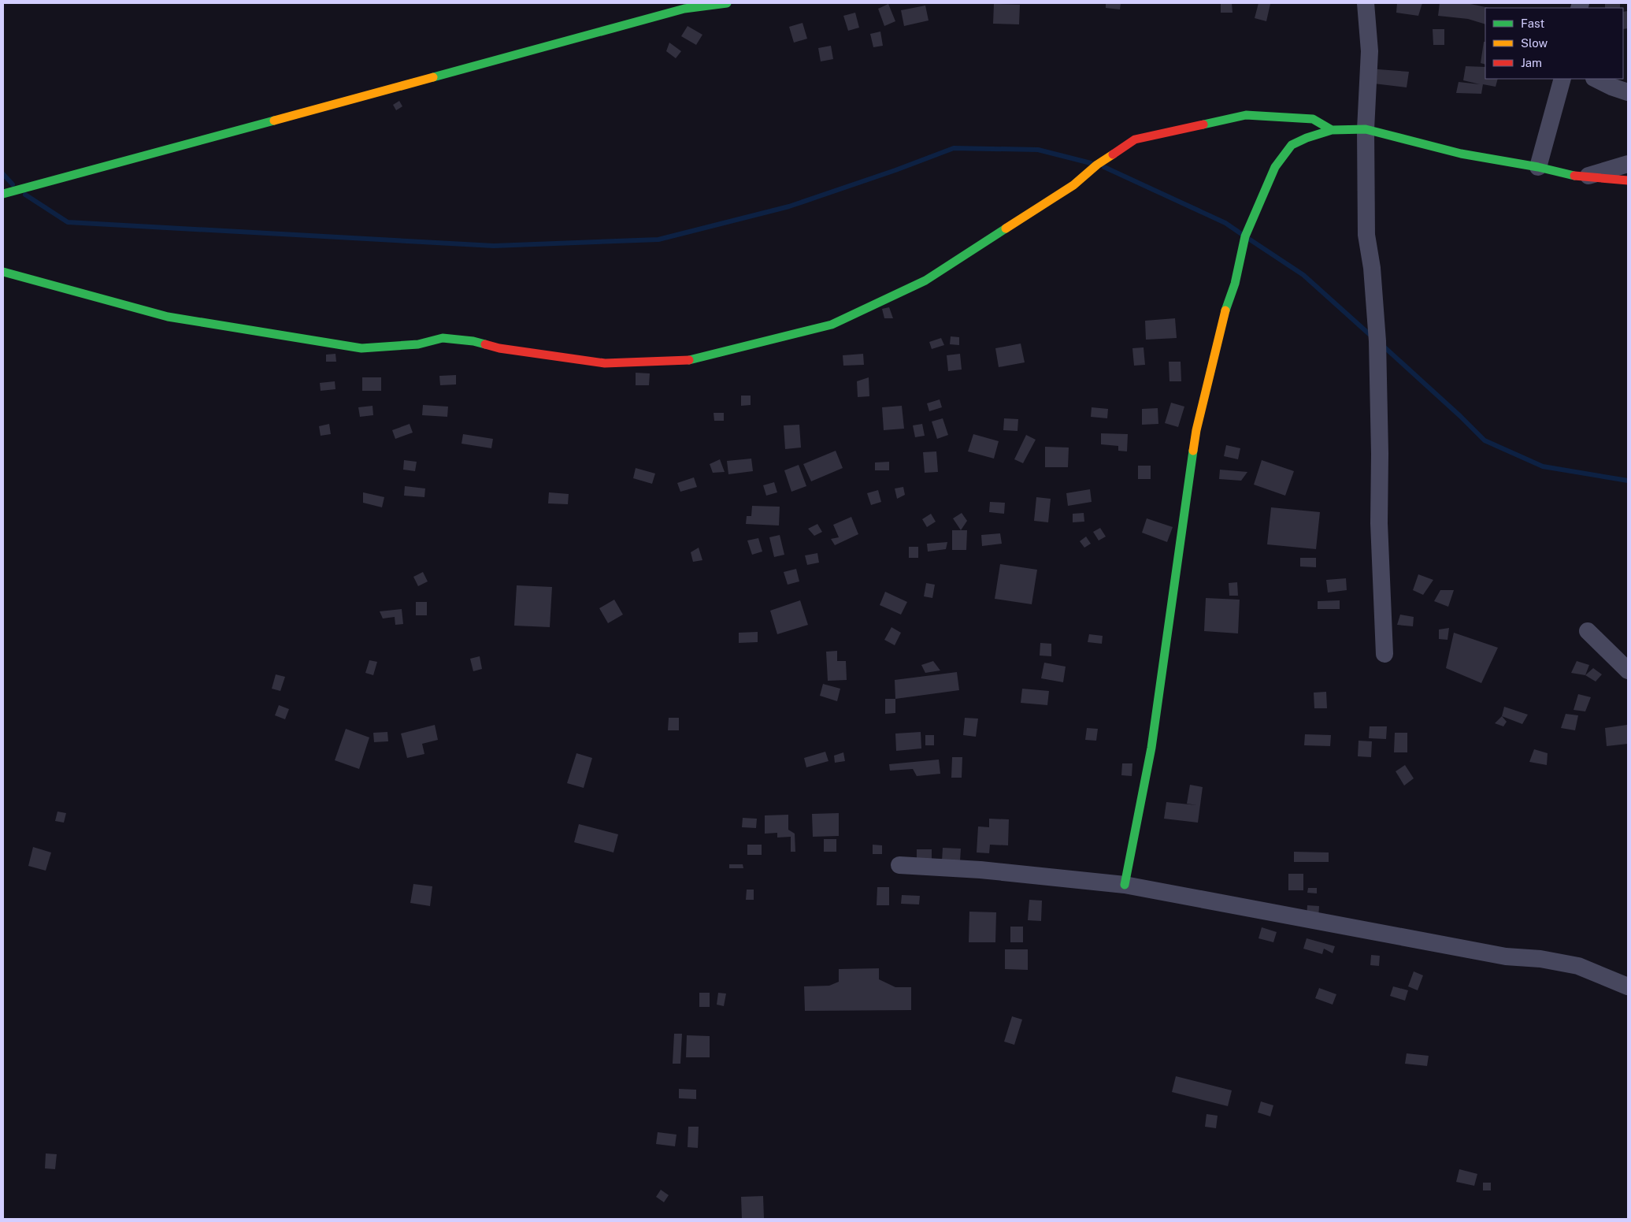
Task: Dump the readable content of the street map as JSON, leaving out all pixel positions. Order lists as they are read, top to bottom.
{
  "legend": ["Fast", "Slow", "Jam"]
}
